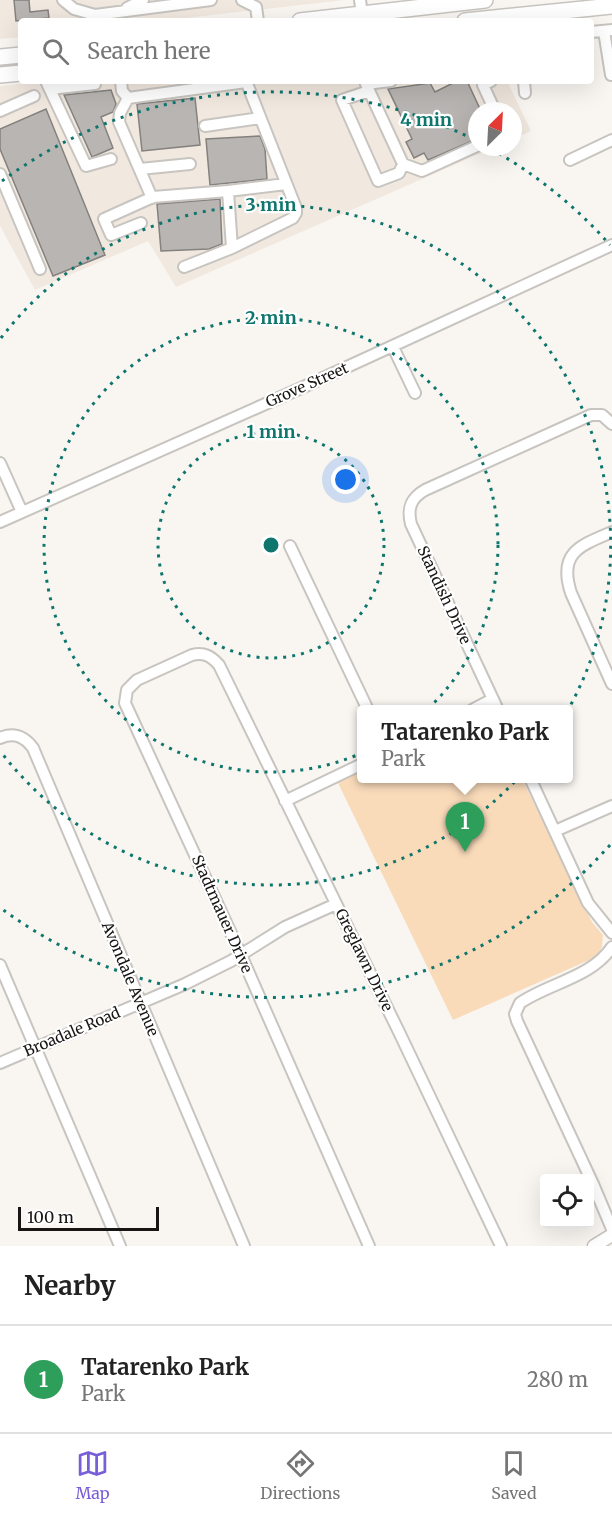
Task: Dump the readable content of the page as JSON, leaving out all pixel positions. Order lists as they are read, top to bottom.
{
  "streets": {
    "street": [
      "Grove Street",
      "Standish Drive",
      "Stadtmauer Drive",
      "Greglawn Drive",
      "Avondale Avenue",
      "Broadale Road"
    ]
  },
  "crossings": [
    ["Stadtmauer Drive", "Greglawn Drive"],
    ["Stadtmauer Drive", "Broadale Road"],
    ["Greglawn Drive", "Broadale Road"],
    ["Avondale Avenue", "Broadale Road"]
  ],
  "scale_bar": "100 m",
  "north": "top right",
  "page": {
    "search": "Search here",
    "popup": ["Tatarenko Park", "Park"],
    "pins": "1",
    "scale": "100 m",
    "heading": "Nearby",
    "list": [
      {
        "mark": "1",
        "name": "Tatarenko Park",
        "note": "Park",
        "value": "280 m"
      }
    ],
    "nav": ["Map", "Directions", "Saved"]
  },
  "rings": [
    "4 min",
    "3 min",
    "2 min",
    "1 min"
  ]
}
